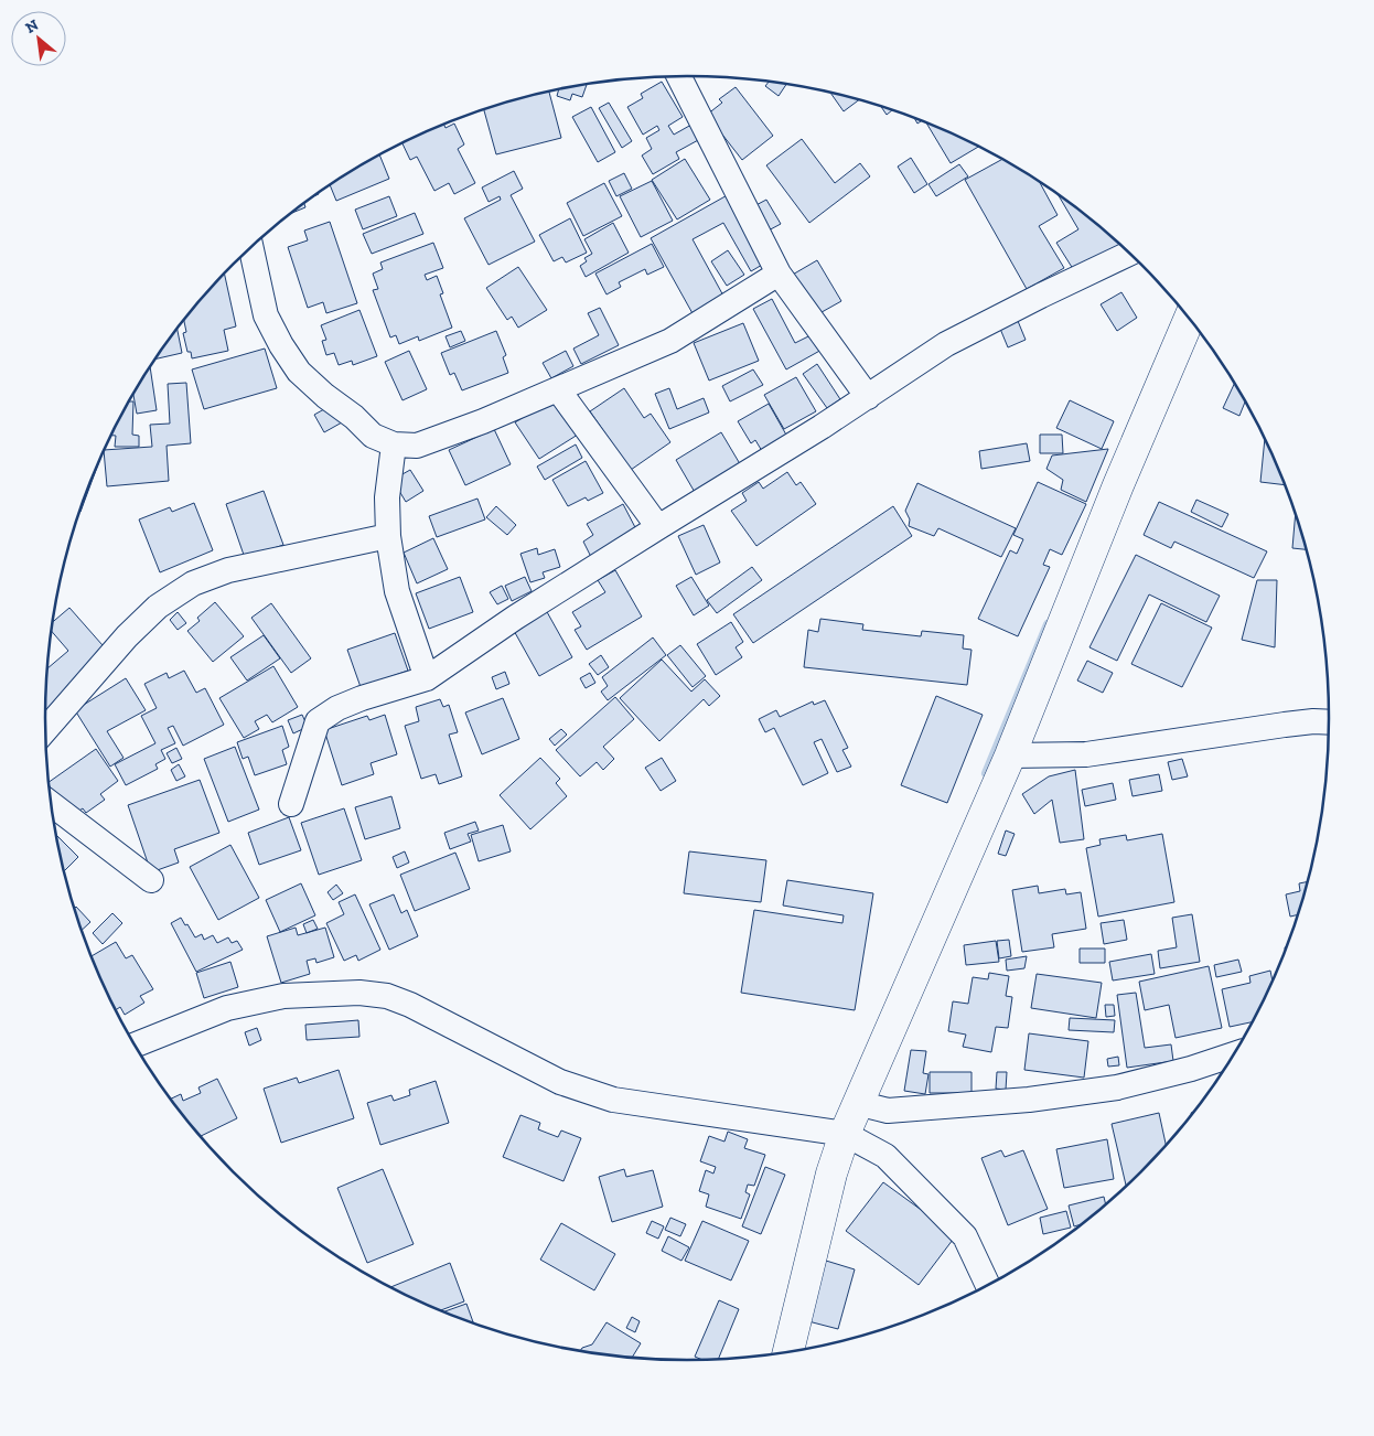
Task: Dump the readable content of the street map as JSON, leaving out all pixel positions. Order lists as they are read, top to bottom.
{
  "north": "top left"
}
